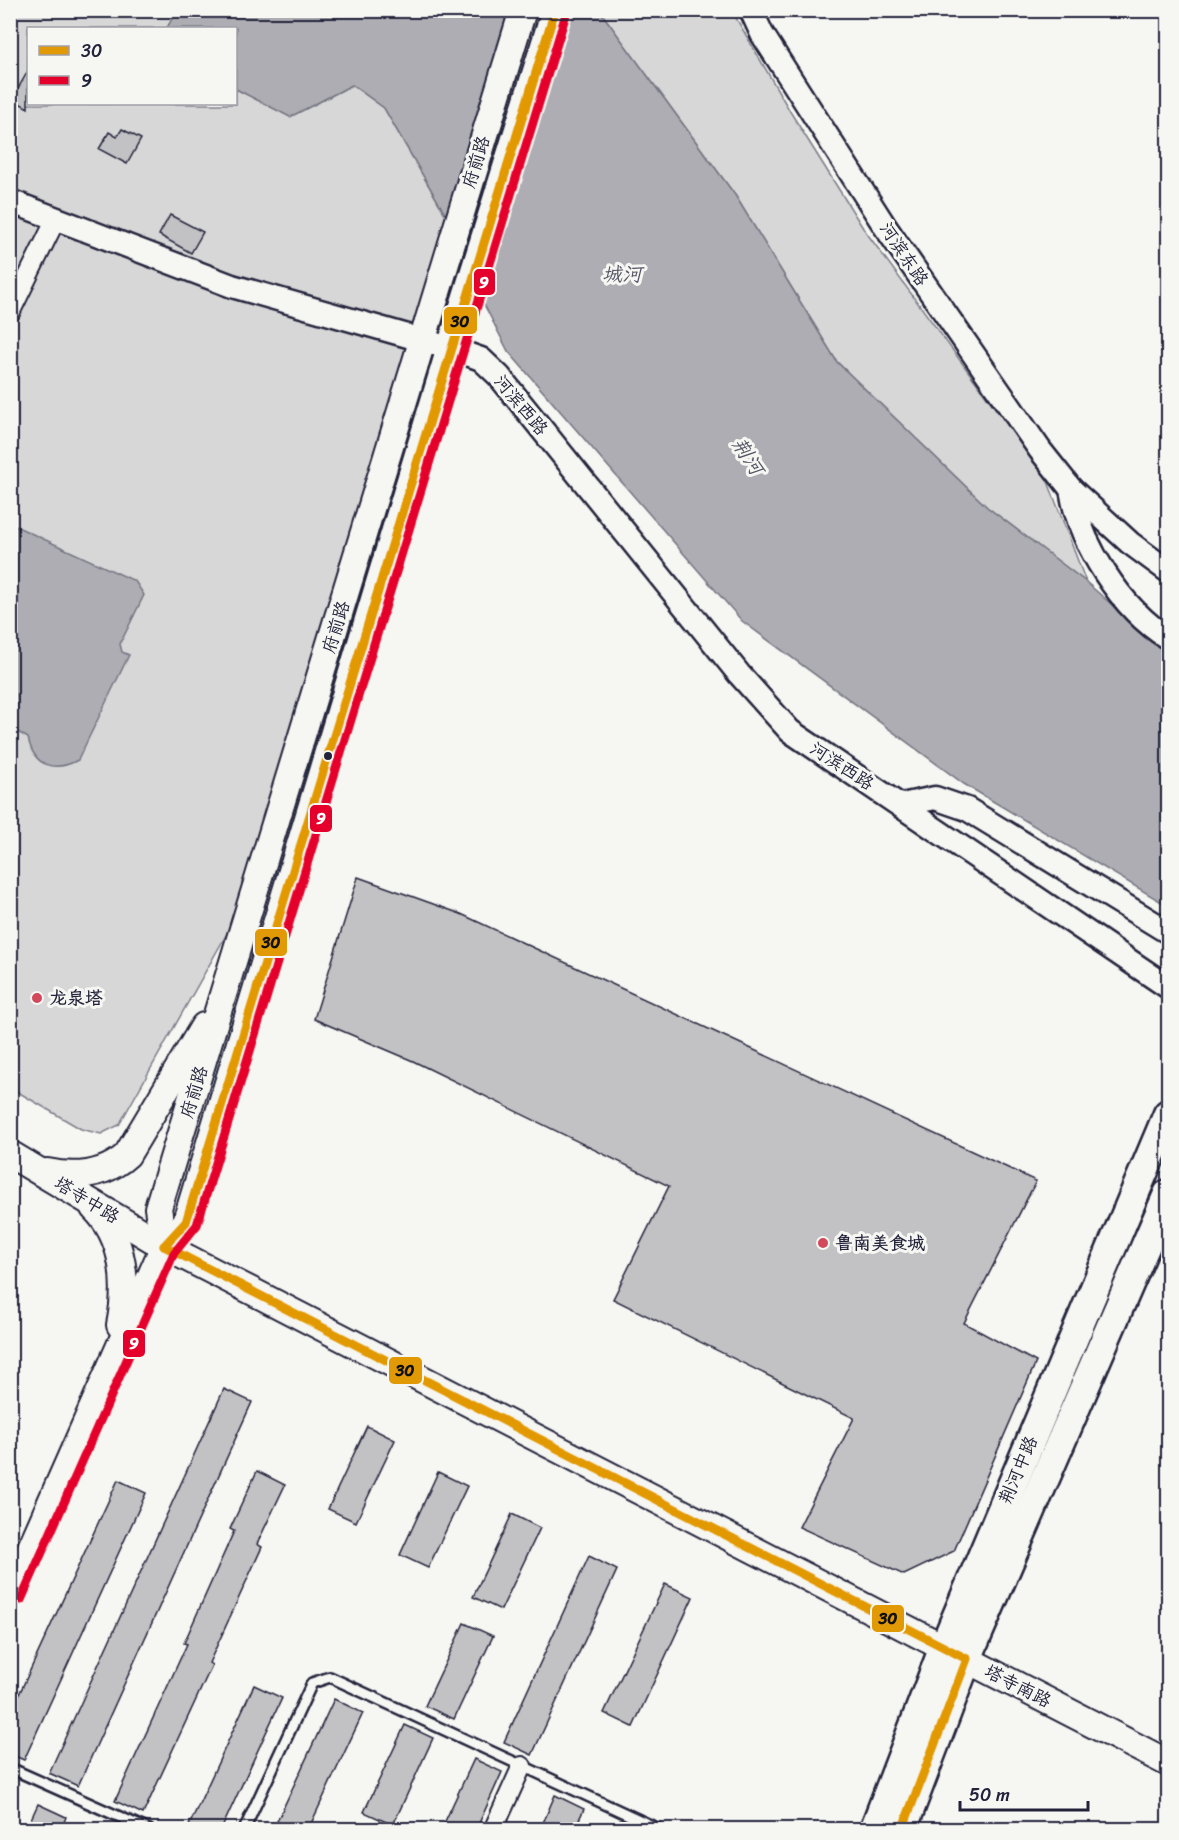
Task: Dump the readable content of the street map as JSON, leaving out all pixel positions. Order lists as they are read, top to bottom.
{
  "streets": {
    "main road": [
      "府前路",
      "塔寺中路",
      "荆河中路",
      "塔寺南路"
    ],
    "street": ["河滨东路", "河滨西路"]
  },
  "crossings": [
    ["府前路", "河滨西路"],
    ["府前路", "塔寺中路"],
    ["府前路", "塔寺南路"],
    ["塔寺中路", "塔寺南路"],
    ["荆河中路", "塔寺南路"]
  ],
  "water": ["城河", "荆河"],
  "places": ["龙泉塔", "鲁南美食城"],
  "lines": ["transit line 30", "transit line 9"],
  "legend": ["30", "9"],
  "scale_bar": "50 m"
}
